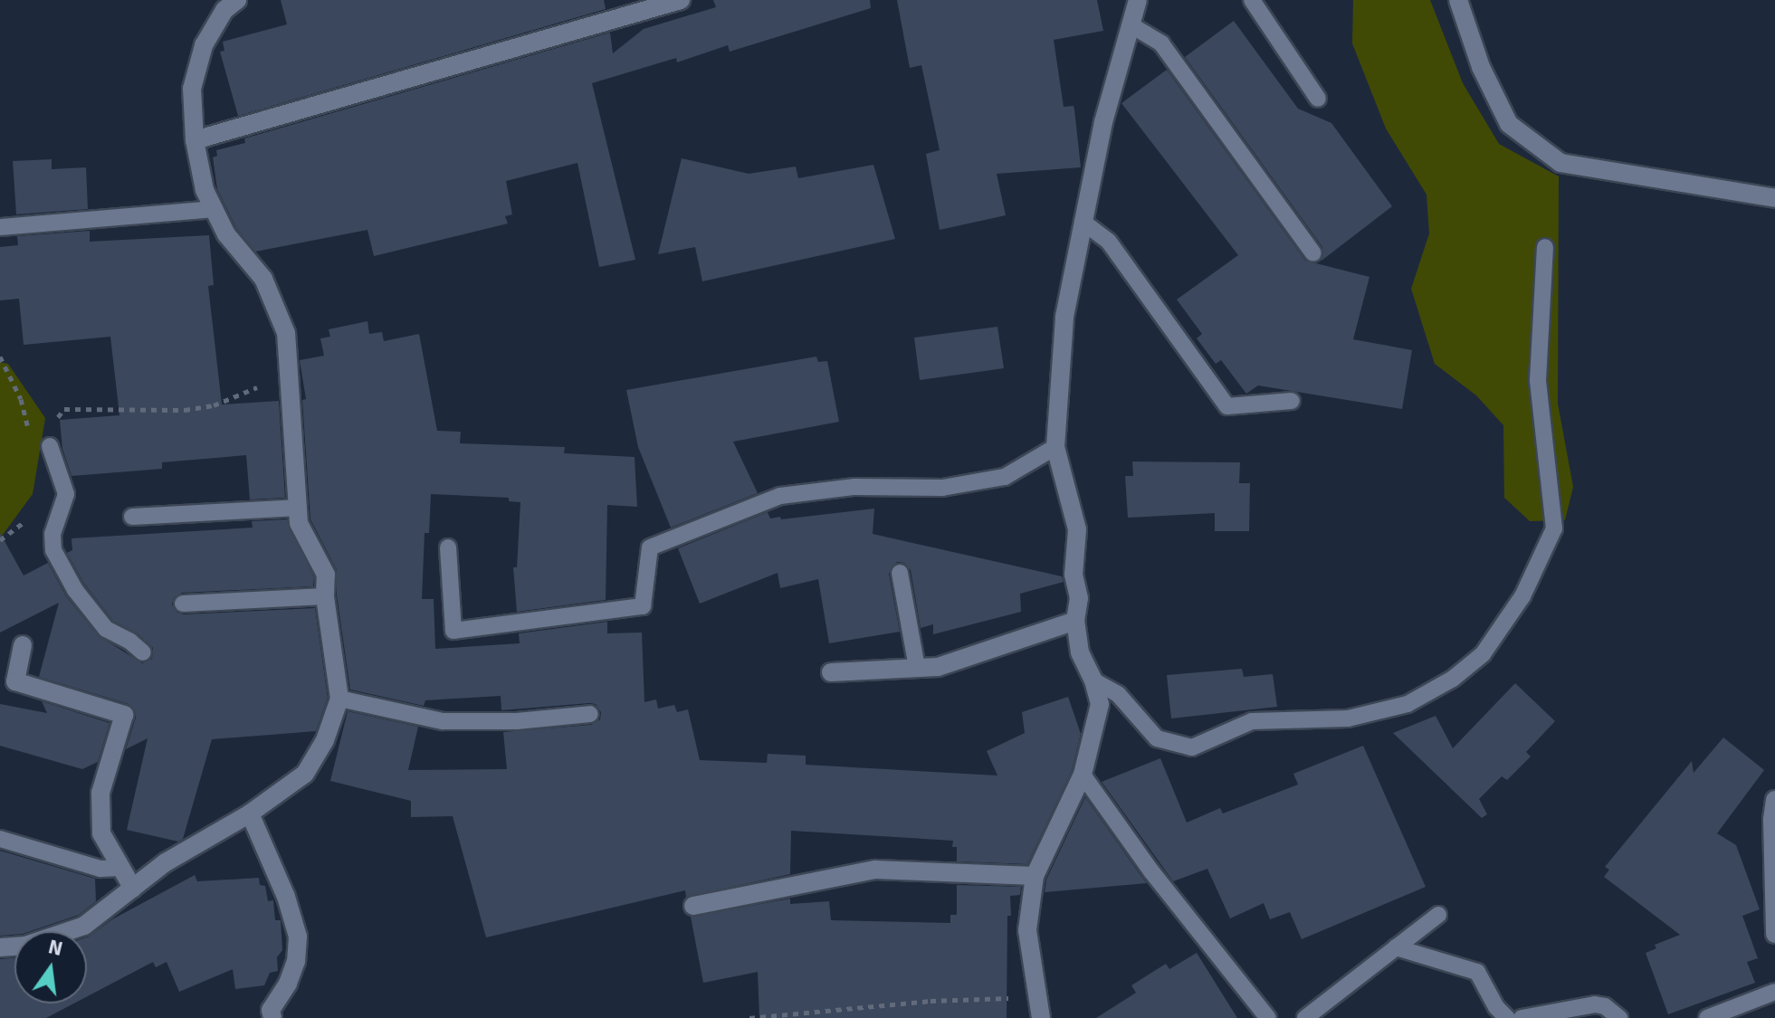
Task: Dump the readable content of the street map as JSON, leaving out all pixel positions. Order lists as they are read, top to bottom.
{
  "north": "top"
}
